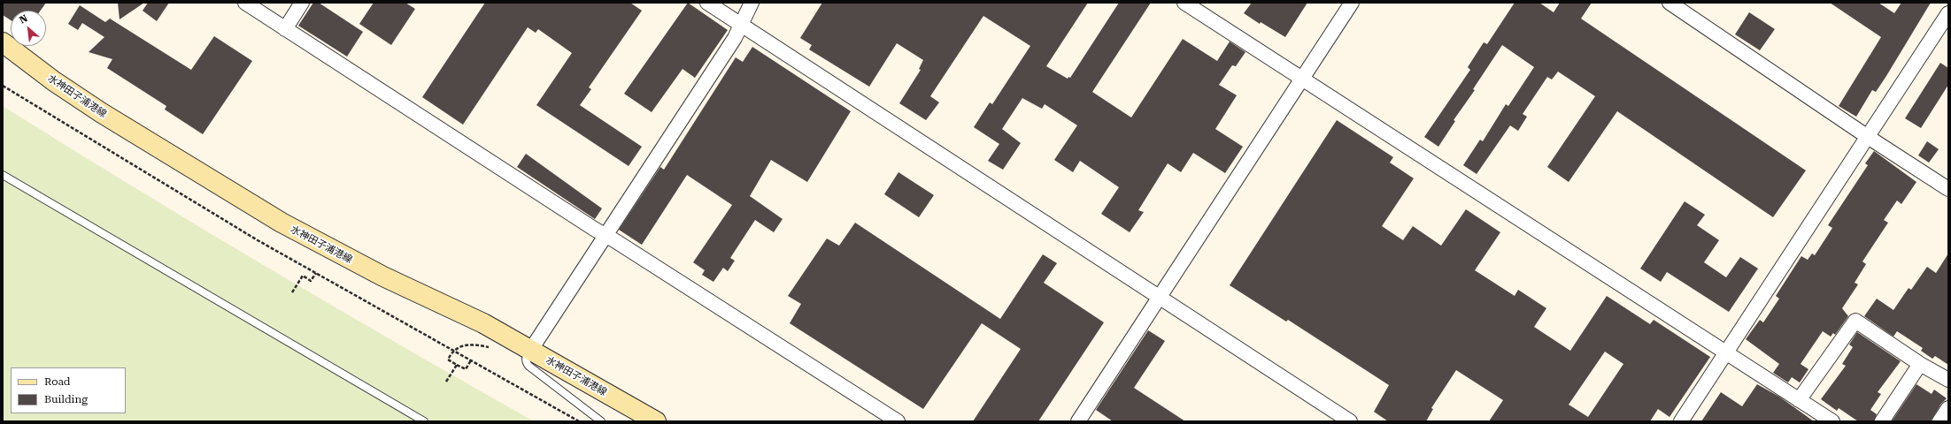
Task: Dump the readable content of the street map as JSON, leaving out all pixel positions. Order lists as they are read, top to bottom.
{
  "streets": {
    "main road": ["水神田子浦港線"]
  },
  "legend": ["Road", "Building"],
  "north": "top left"
}
